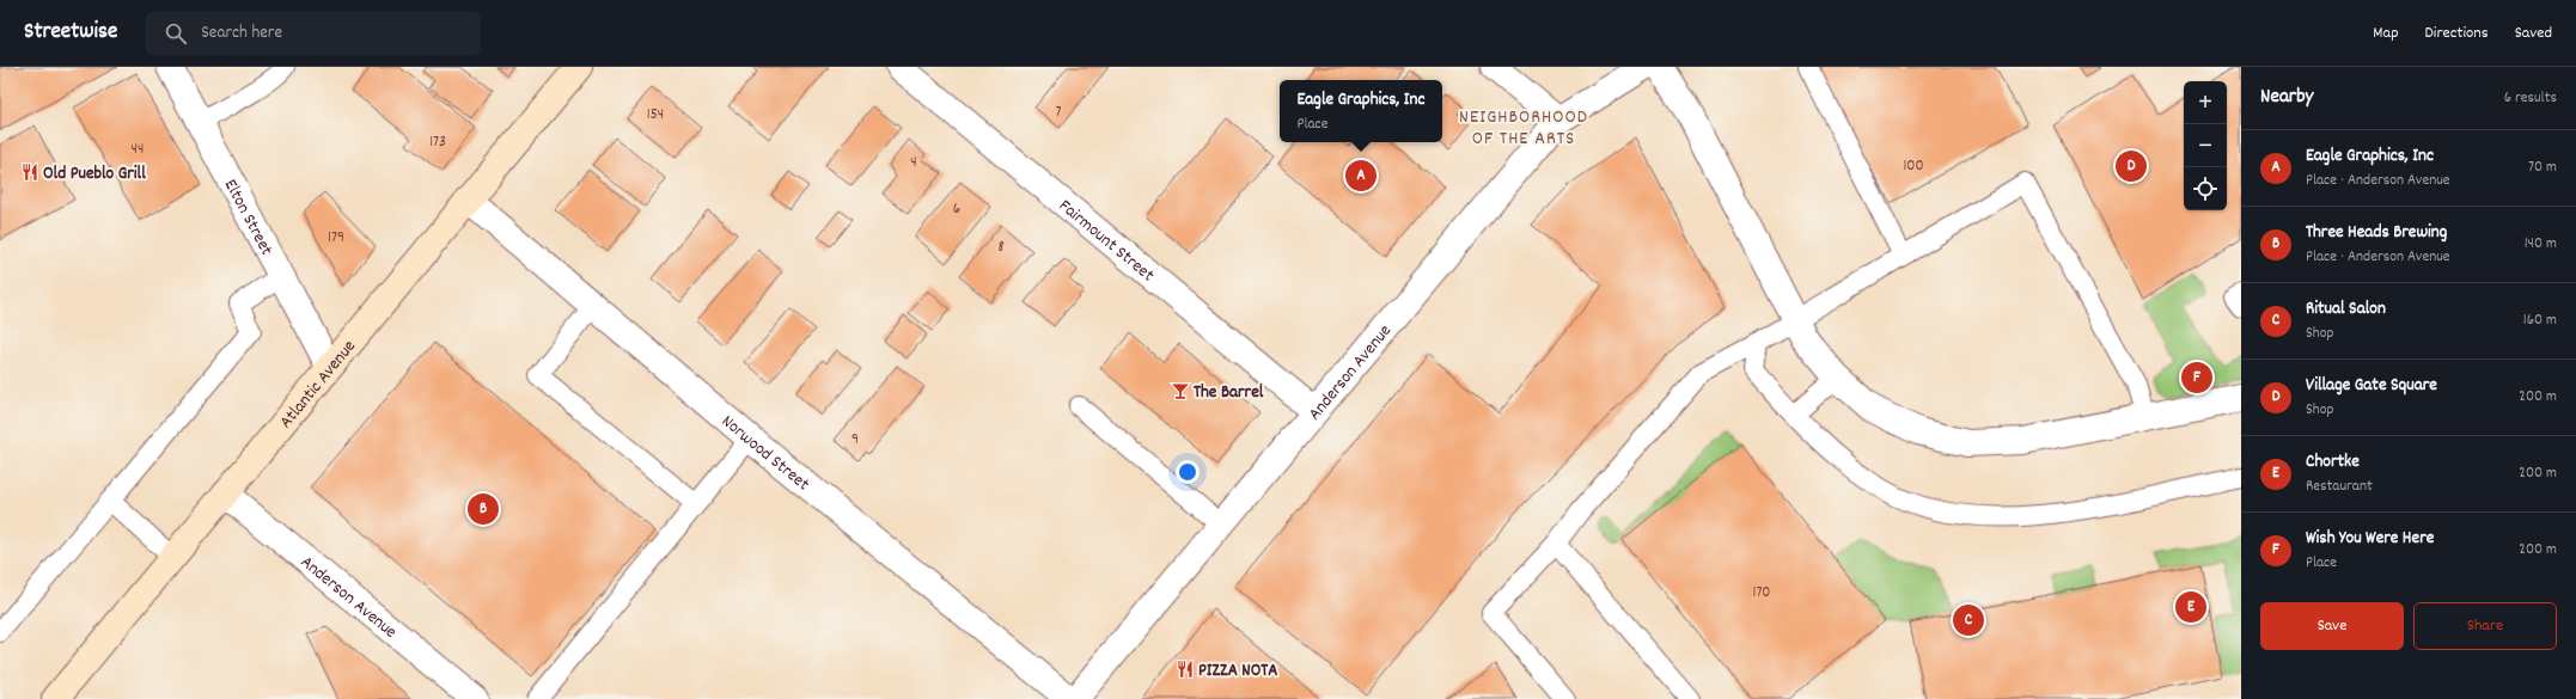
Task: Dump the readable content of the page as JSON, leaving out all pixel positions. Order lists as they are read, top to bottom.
{
  "streets": {
    "main road": ["Atlantic Avenue"],
    "street": [
      "Elton Street",
      "Fairmount Street",
      "Anderson Avenue",
      "Norwood Street"
    ]
  },
  "crossings": [
    ["Elton Street", "Atlantic Avenue"],
    ["Fairmount Street", "Anderson Avenue"],
    ["Anderson Avenue", "Atlantic Avenue"],
    ["Atlantic Avenue", "Norwood Street"]
  ],
  "districts": ["NEIGHBORHOOD OF THE ARTS"],
  "places": {
    "restaurant": ["Old Pueblo Grill", "PIZZA NOTA"],
    "bar": ["The Barrel"]
  },
  "house_numbers": [
    "7",
    "154",
    "173",
    "44",
    "4",
    "100",
    "6",
    "179",
    "8",
    "9",
    "170"
  ],
  "page": {
    "header": "Streetwise",
    "search": "Search here",
    "nav": ["Map", "Directions", "Saved"],
    "heading": ["Nearby", "6 results"],
    "popup": ["Eagle Graphics, Inc", "Place"],
    "map_buttons": ["+", "−"],
    "list": [
      {
        "mark": "A",
        "name": "Eagle Graphics, Inc",
        "note": "Place · Anderson Avenue",
        "value": "70 m"
      },
      {
        "mark": "B",
        "name": "Three Heads Brewing",
        "note": "Place · Anderson Avenue",
        "value": "140 m"
      },
      {
        "mark": "C",
        "name": "Ritual Salon",
        "note": "Shop",
        "value": "160 m"
      },
      {
        "mark": "D",
        "name": "Village Gate Square",
        "note": "Shop",
        "value": "200 m"
      },
      {
        "mark": "E",
        "name": "Chortke",
        "note": "Restaurant",
        "value": "200 m"
      },
      {
        "mark": "F",
        "name": "Wish You Were Here",
        "note": "Place",
        "value": "200 m"
      }
    ],
    "pins": [
      "D",
      "A",
      "F",
      "B",
      "E",
      "C"
    ],
    "buttons": ["Save", "Share"]
  }
}
